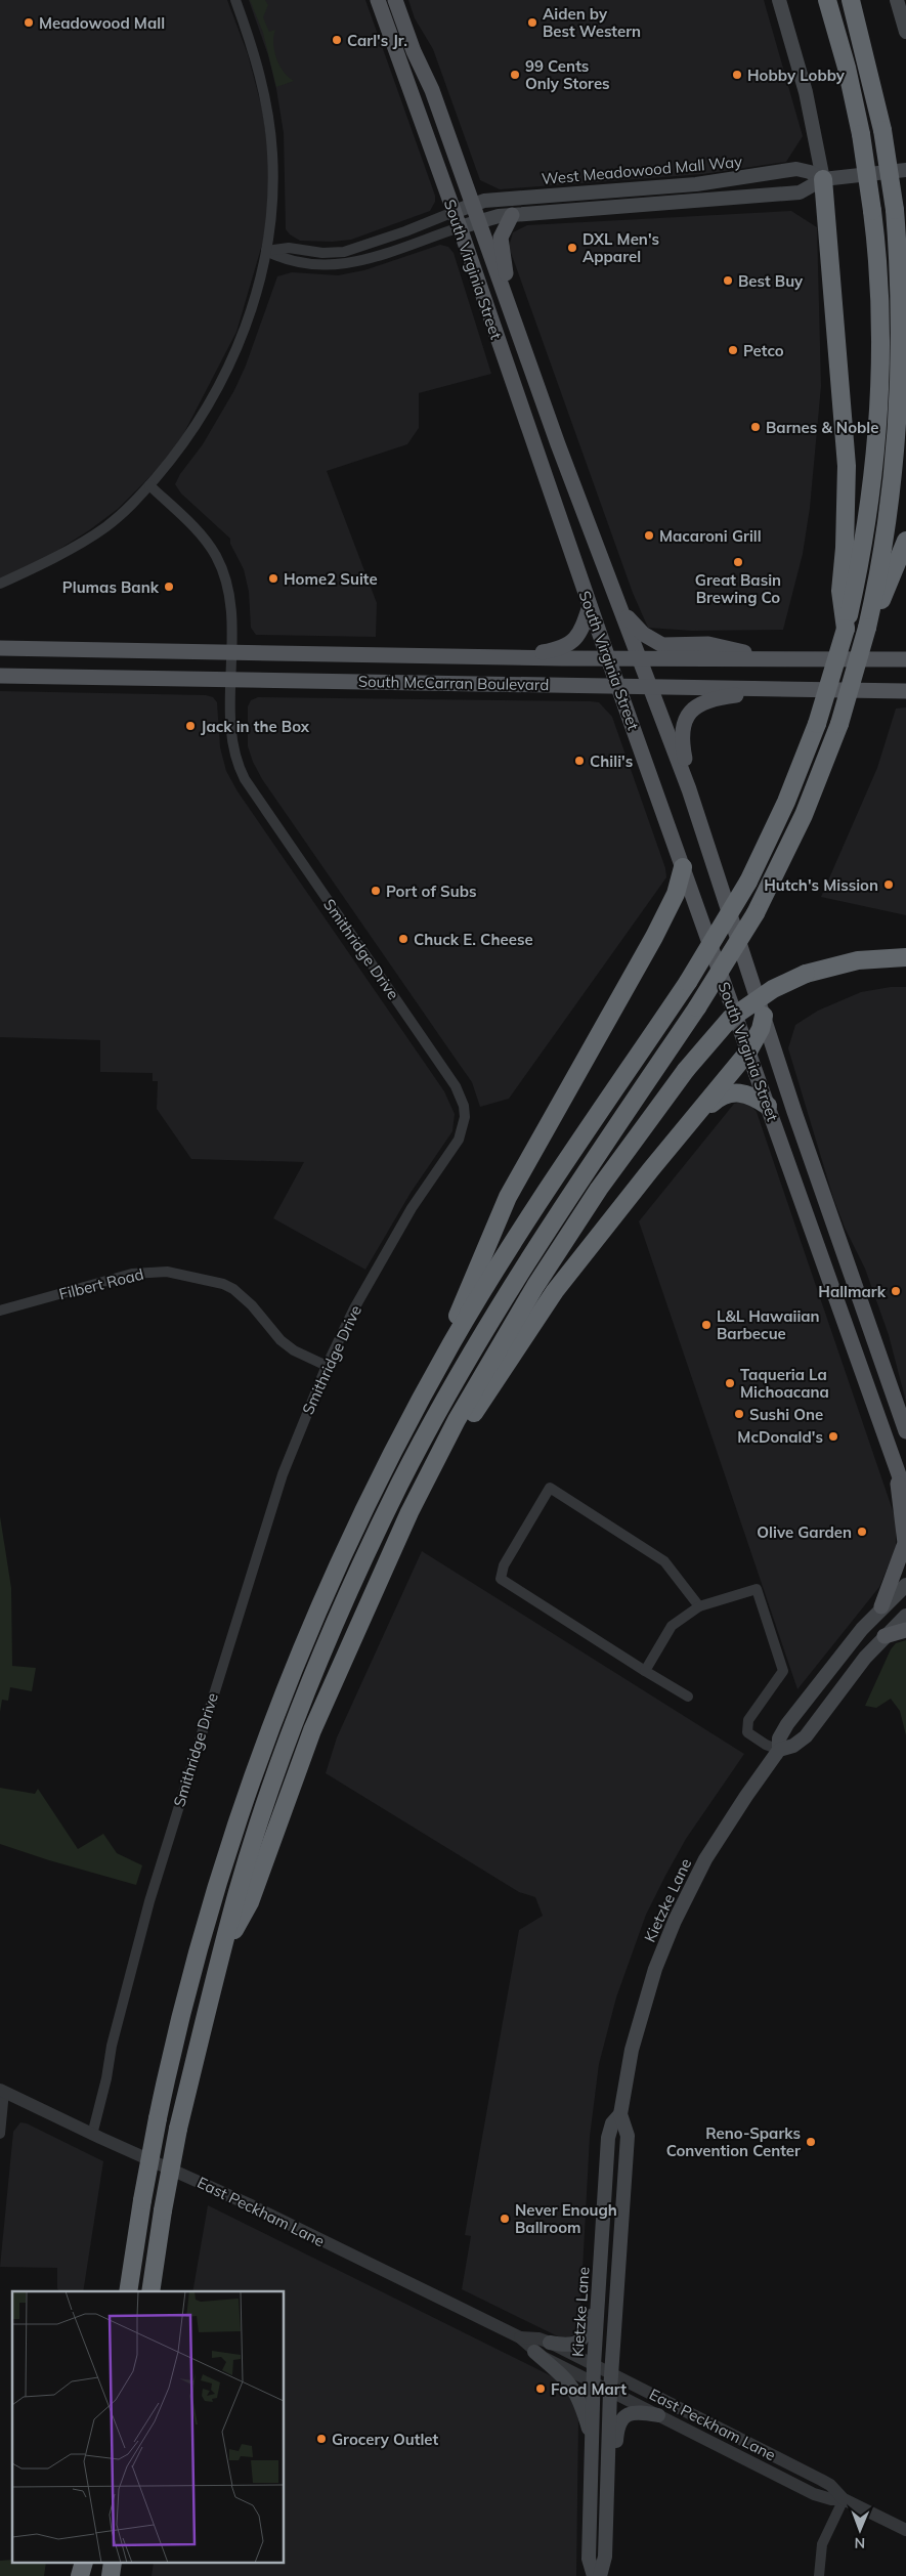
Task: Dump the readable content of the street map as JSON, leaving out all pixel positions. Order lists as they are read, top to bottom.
{
  "streets": {
    "main road": [
      "West Meadowood Mall Way",
      "South Virginia Street",
      "South McCarran Boulevard",
      "Kietzke Lane"
    ],
    "street": ["Smithridge Drive", "Filbert Road", "East Peckham Lane"]
  },
  "crossings": [
    ["West Meadowood Mall Way", "South Virginia Street"],
    ["South Virginia Street", "South McCarran Boulevard"],
    ["South McCarran Boulevard", "Smithridge Drive"],
    ["Smithridge Drive", "Filbert Road"],
    ["Smithridge Drive", "East Peckham Lane"],
    ["Kietzke Lane", "East Peckham Lane"]
  ],
  "places": [
    "Meadowood Mall",
    "Aiden by Best Western",
    "Carl's Jr.",
    "99 Cents Only Stores",
    "Hobby Lobby",
    "DXL Men's Apparel",
    "Best Buy",
    "Petco",
    "Barnes & Noble",
    "Macaroni Grill",
    "Great Basin Brewing Co",
    "Home2 Suite",
    "Plumas Bank",
    "Jack in the Box",
    "Chili's",
    "Hutch's Mission",
    "Port of Subs",
    "Chuck E. Cheese",
    "Hallmark",
    "L&L Hawaiian Barbecue",
    "Taqueria La Michoacana",
    "Sushi One",
    "McDonald's",
    "Olive Garden",
    "Reno-Sparks Convention Center",
    "Never Enough Ballroom",
    "Food Mart",
    "Grocery Outlet"
  ],
  "north": "bottom"
}
